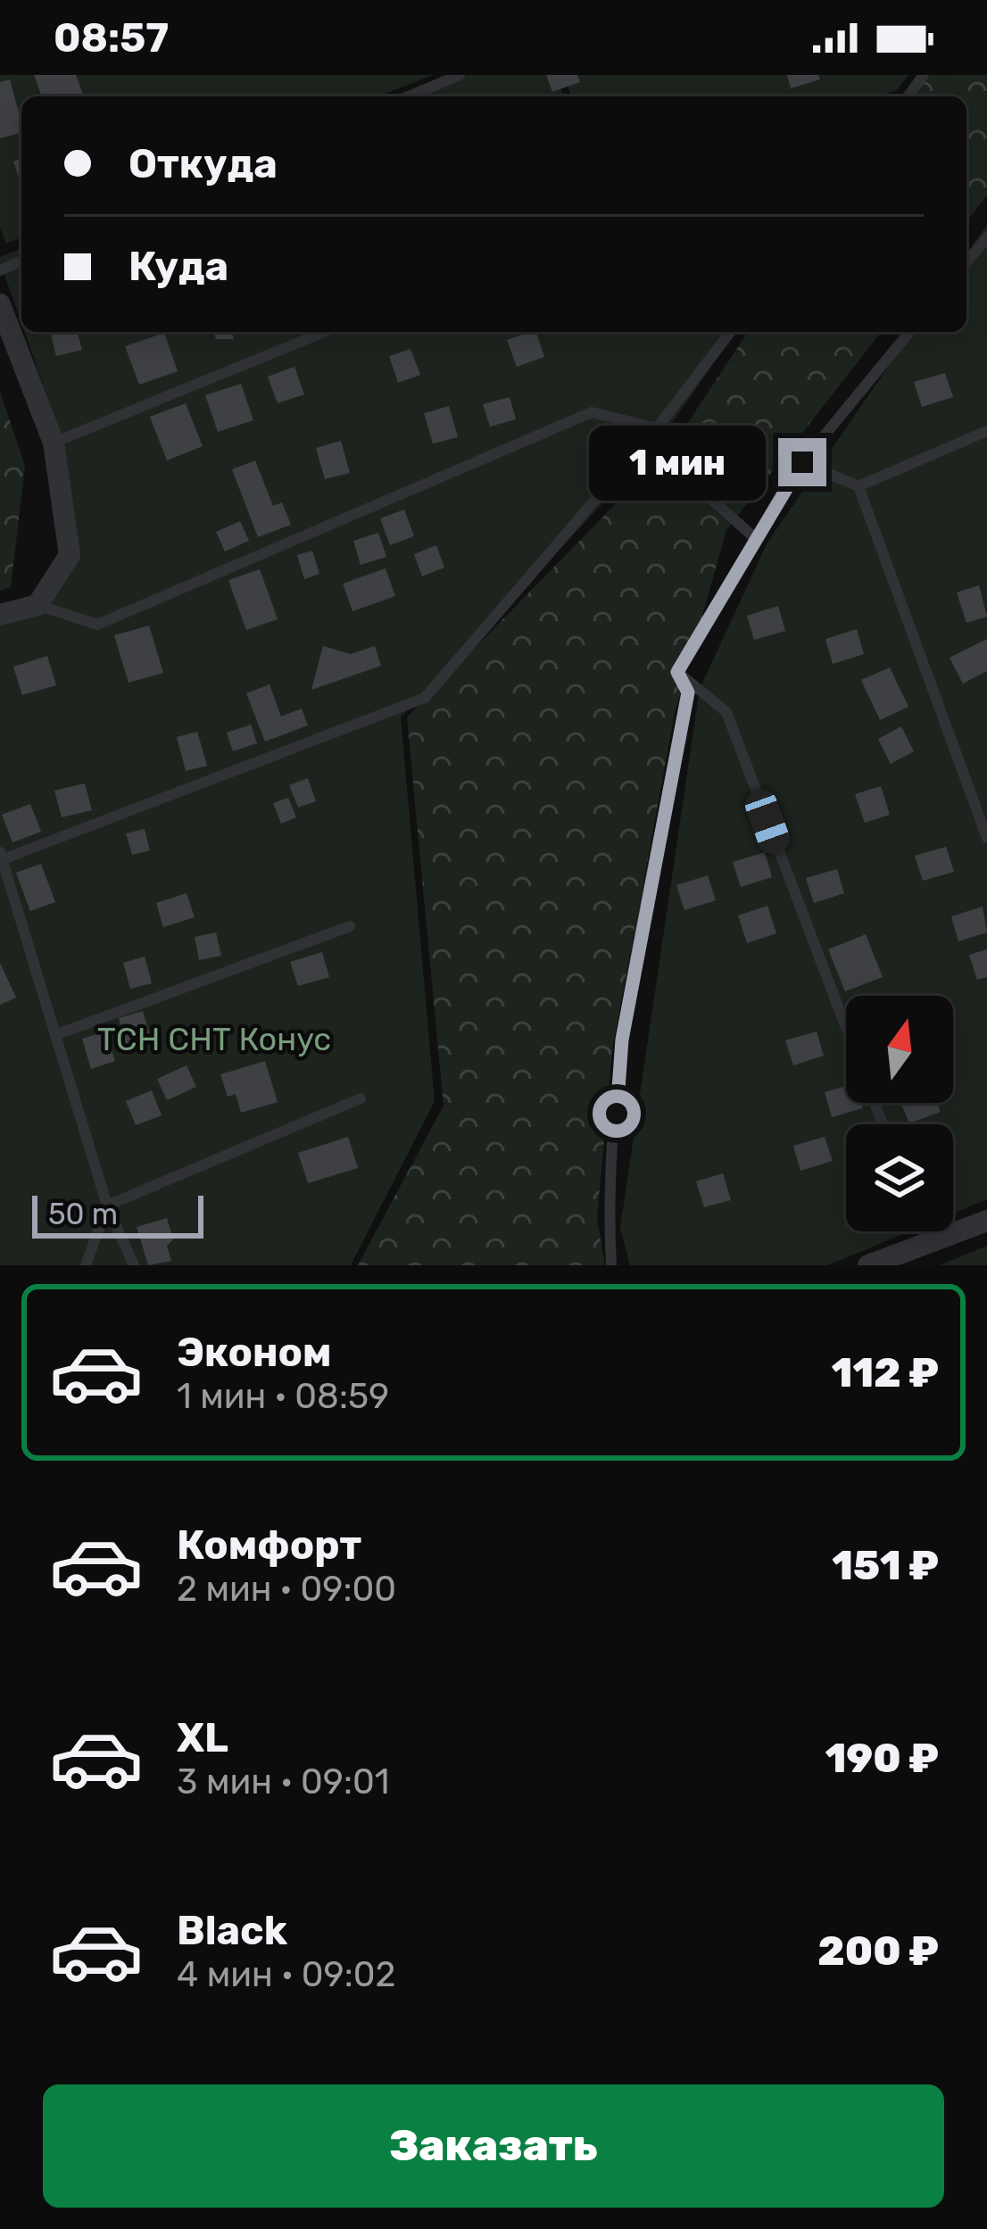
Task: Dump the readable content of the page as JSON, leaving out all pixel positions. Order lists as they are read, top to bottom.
{
  "parks": ["ТСН СНТ Конус"],
  "scale_bar": "50 m",
  "north": "top",
  "page": {
    "status": "08:57",
    "banner": ["Откуда", "Куда"],
    "bubble": "1 мин",
    "scale": "50 m",
    "list": [
      {
        "name": "Эконом",
        "note": "1 мин · 08:59",
        "value": "112 ₽"
      },
      {
        "name": "Комфорт",
        "note": "2 мин · 09:00",
        "value": "151 ₽"
      },
      {
        "name": "XL",
        "note": "3 мин · 09:01",
        "value": "190 ₽"
      },
      {
        "name": "Black",
        "note": "4 мин · 09:02",
        "value": "200 ₽"
      }
    ],
    "buttons": "Заказать"
  }
}
